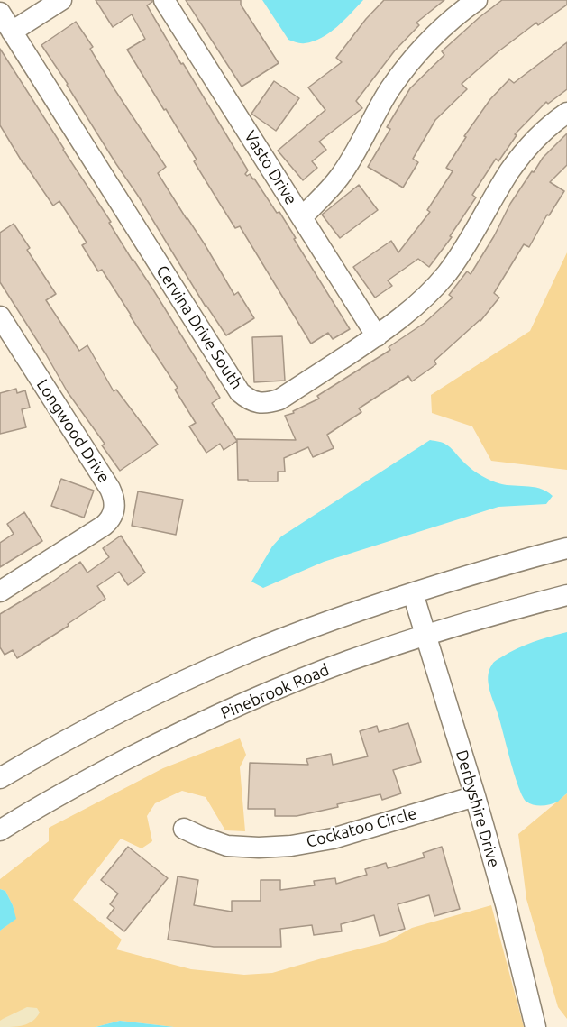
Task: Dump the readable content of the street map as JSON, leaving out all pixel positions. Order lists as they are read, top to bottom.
{
  "streets": {
    "street": [
      "Vasto Drive",
      "Cervina Drive South",
      "Longwood Drive",
      "Pinebrook Road",
      "Derbyshire Drive",
      "Cockatoo Circle"
    ]
  },
  "crossings": [
    ["Vasto Drive", "Cervina Drive South"],
    ["Pinebrook Road", "Derbyshire Drive"],
    ["Derbyshire Drive", "Cockatoo Circle"]
  ]
}
